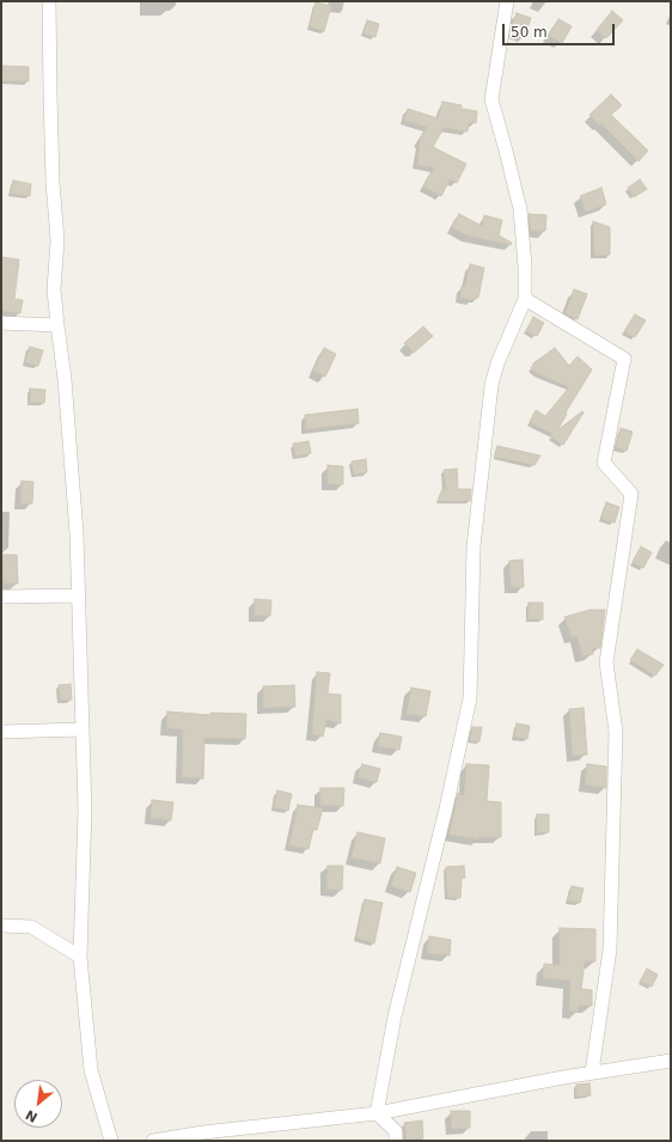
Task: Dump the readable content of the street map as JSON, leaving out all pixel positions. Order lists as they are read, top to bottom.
{
  "scale_bar": "50 m",
  "north": "bottom left"
}
